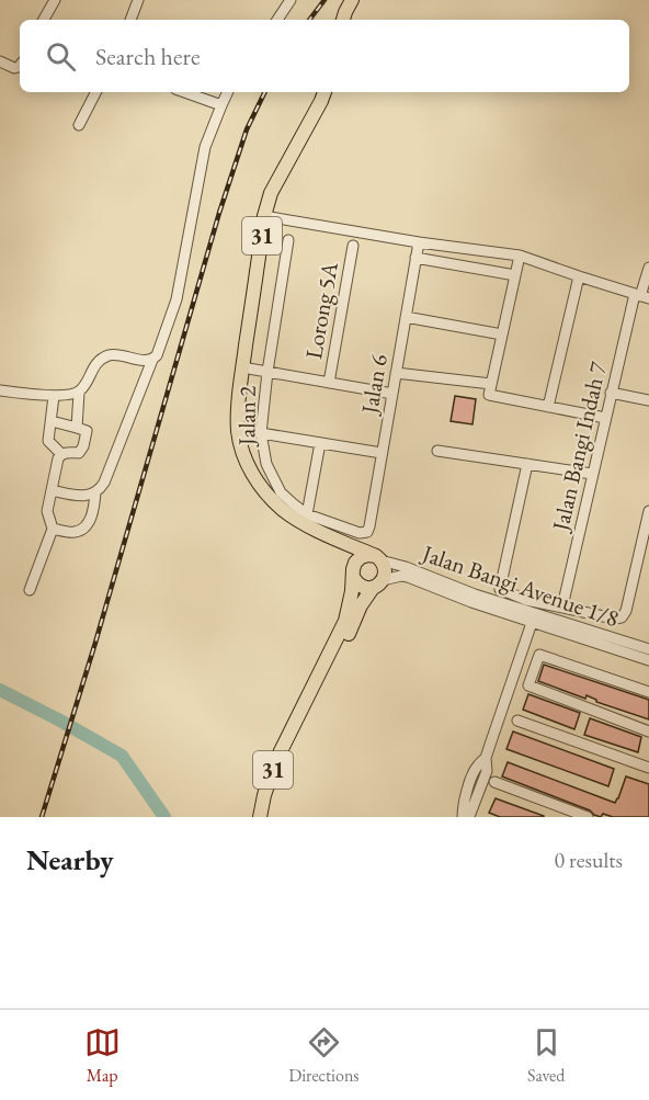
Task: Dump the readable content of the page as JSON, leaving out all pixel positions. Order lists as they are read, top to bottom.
{
  "streets": {
    "main road": ["31"],
    "street": [
      "Lorong 5A",
      "Jalan 6",
      "Jalan 2",
      "Jalan Bangi Indah 7",
      "Jalan Bangi Avenue 1/8"
    ]
  },
  "crossings": [
    ["31", "Jalan Bangi Avenue 1/8"],
    ["Jalan 6", "Jalan 2"]
  ],
  "page": {
    "search": "Search here",
    "heading": ["Nearby", "0 results"],
    "nav": ["Map", "Directions", "Saved"]
  }
}
